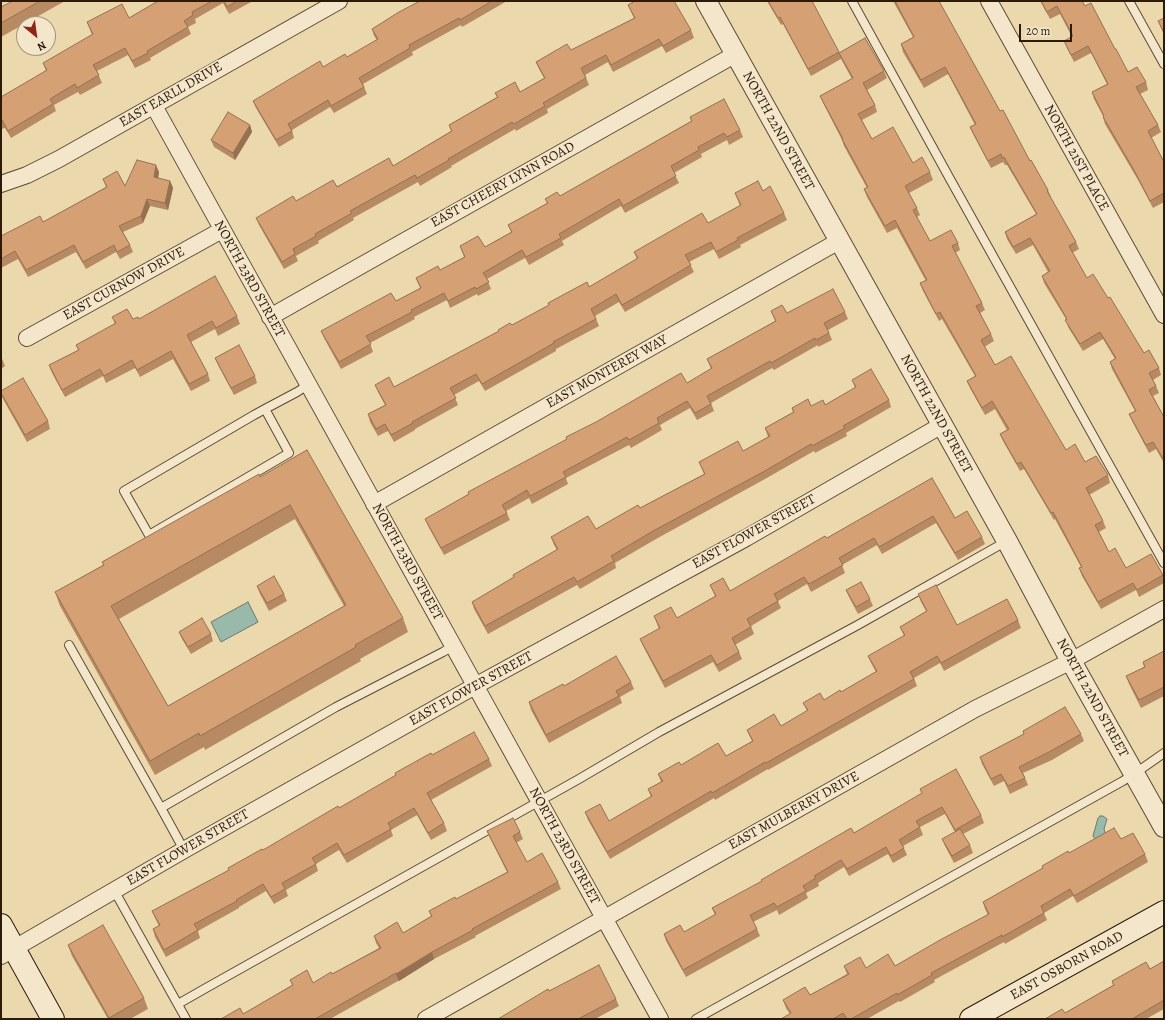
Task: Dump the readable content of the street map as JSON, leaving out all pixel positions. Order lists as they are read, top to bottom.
{
  "streets": {
    "main road": ["EAST OSBORN ROAD"],
    "street": [
      "EAST EARLL DRIVE",
      "NORTH 22ND STREET",
      "NORTH 21ST PLACE",
      "EAST CHEERY LYNN ROAD",
      "NORTH 23RD STREET",
      "EAST CURNOW DRIVE",
      "EAST MONTEREY WAY",
      "EAST FLOWER STREET",
      "EAST MULBERRY DRIVE"
    ]
  },
  "crossings": [
    ["EAST EARLL DRIVE", "NORTH 23RD STREET"],
    ["NORTH 22ND STREET", "EAST CHEERY LYNN ROAD"],
    ["NORTH 22ND STREET", "EAST MONTEREY WAY"],
    ["NORTH 22ND STREET", "EAST FLOWER STREET"],
    ["NORTH 22ND STREET", "EAST MULBERRY DRIVE"],
    ["EAST CHEERY LYNN ROAD", "NORTH 23RD STREET"],
    ["NORTH 23RD STREET", "EAST CURNOW DRIVE"],
    ["NORTH 23RD STREET", "EAST MONTEREY WAY"],
    ["NORTH 23RD STREET", "EAST FLOWER STREET"],
    ["NORTH 23RD STREET", "EAST MULBERRY DRIVE"]
  ],
  "scale_bar": "20 m",
  "north": "bottom right"
}
